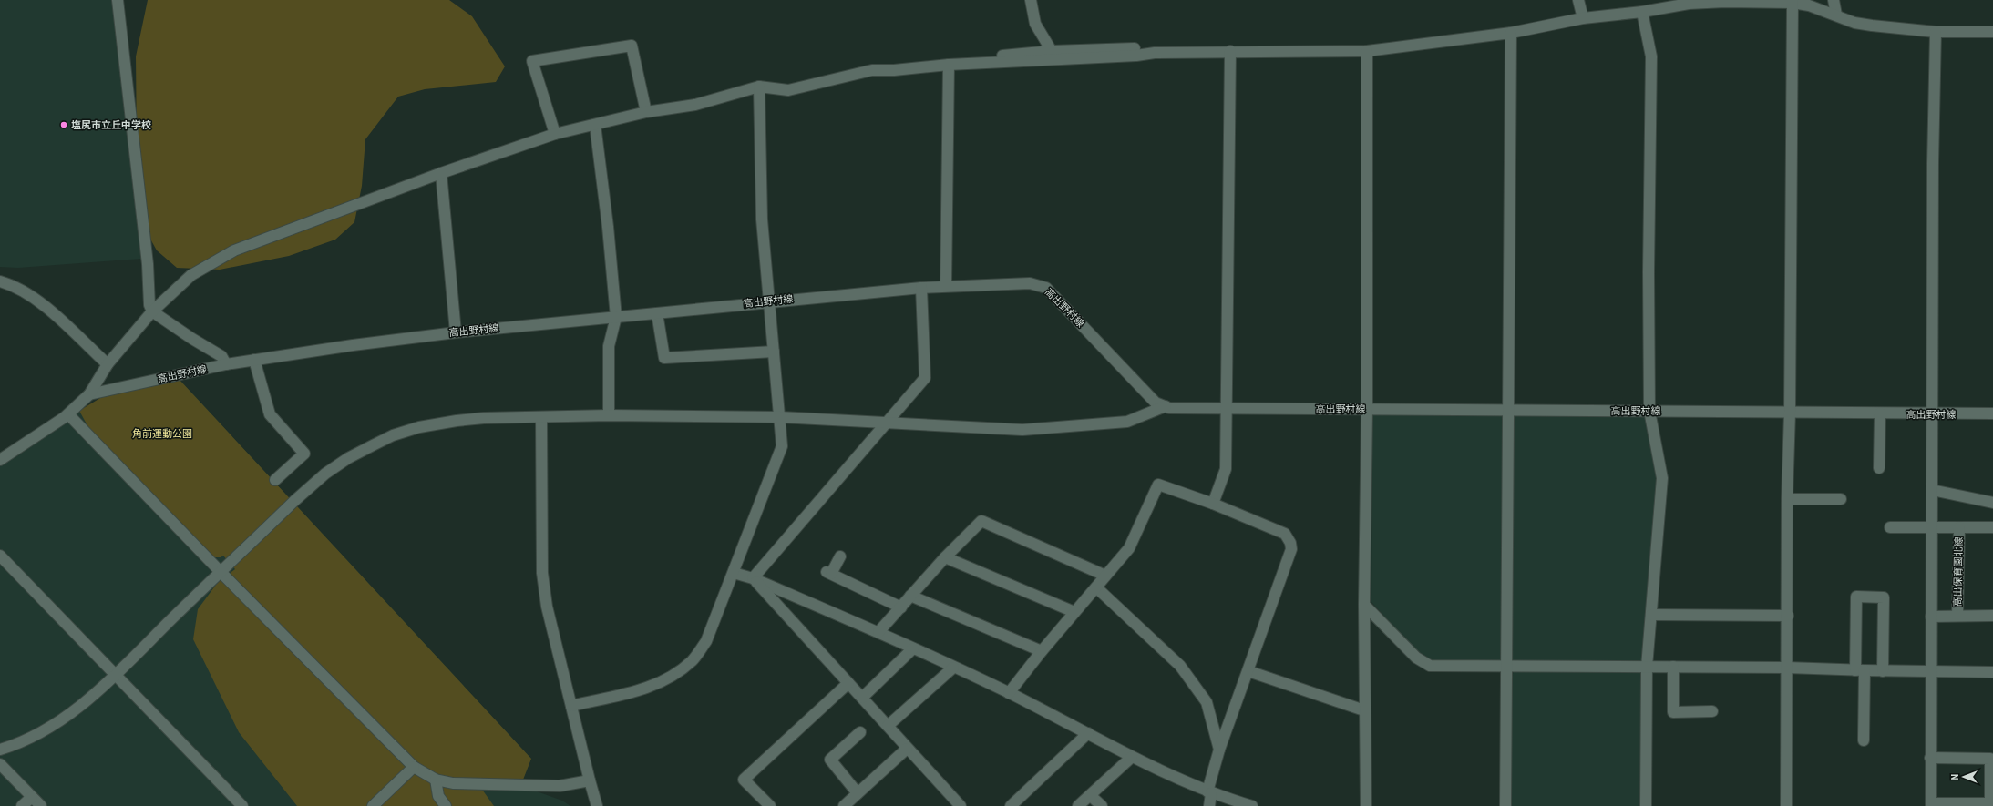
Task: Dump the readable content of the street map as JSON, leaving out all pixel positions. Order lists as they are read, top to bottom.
{
  "streets": {
    "street": ["高出野村線", "高出保育園北線"]
  },
  "parks": ["角前運動公園"],
  "places": ["塩尻市立丘中学校"],
  "north": "left"
}
